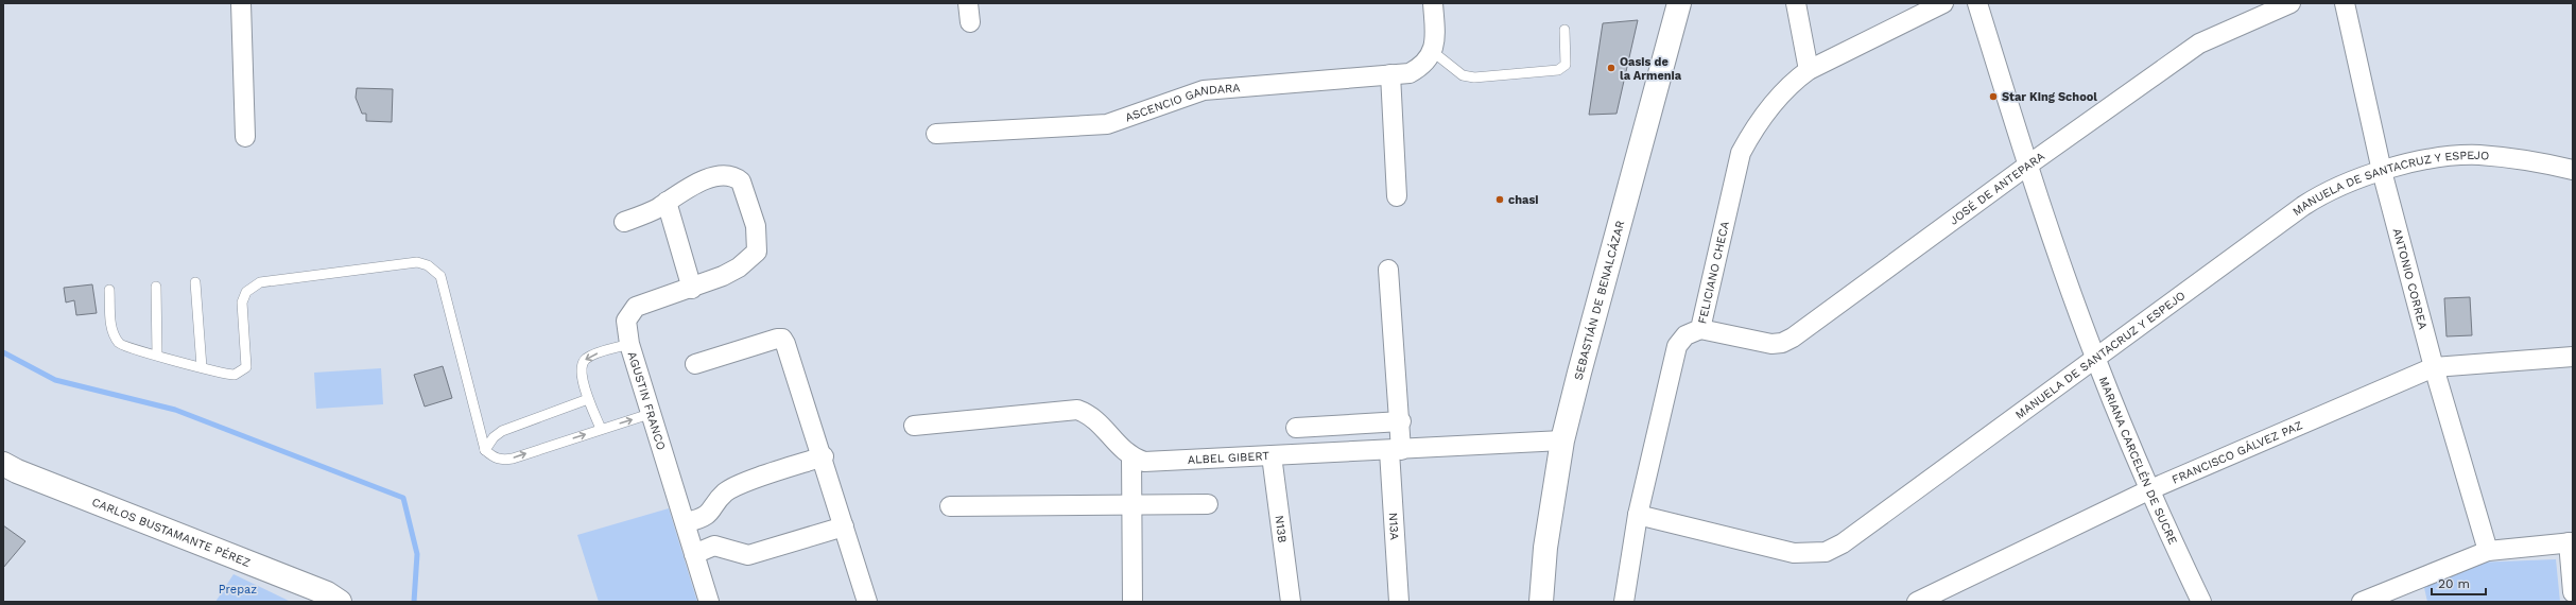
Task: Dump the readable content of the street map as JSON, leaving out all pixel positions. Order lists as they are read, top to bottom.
{
  "streets": {
    "main road": ["SEBASTIÁN DE BENALCÁZAR", "CARLOS BUSTAMANTE PÉREZ"],
    "street": [
      "ASCENCIO GANDARA",
      "MANUELA DE SANTACRUZ Y ESPEJO",
      "JOSÉ DE ANTEPARA",
      "FELICIANO CHECA",
      "ANTONIO CORREA",
      "AGUSTIN FRANCO",
      "FRANCISCO GÁLVEZ PAZ",
      "ALBEL GIBERT",
      "MARIANA CARCELÉN DE SUCRE",
      "N13A",
      "N13B"
    ]
  },
  "crossings": [
    ["MANUELA DE SANTACRUZ Y ESPEJO", "FELICIANO CHECA"],
    ["MANUELA DE SANTACRUZ Y ESPEJO", "ANTONIO CORREA"],
    ["MANUELA DE SANTACRUZ Y ESPEJO", "MARIANA CARCELÉN DE SUCRE"],
    ["JOSÉ DE ANTEPARA", "FELICIANO CHECA"],
    ["JOSÉ DE ANTEPARA", "MARIANA CARCELÉN DE SUCRE"],
    ["ANTONIO CORREA", "FRANCISCO GÁLVEZ PAZ"],
    ["SEBASTIÁN DE BENALCÁZAR", "ALBEL GIBERT"],
    ["FRANCISCO GÁLVEZ PAZ", "MARIANA CARCELÉN DE SUCRE"],
    ["ALBEL GIBERT", "N13A"],
    ["ALBEL GIBERT", "N13B"]
  ],
  "parks": ["Prepaz"],
  "places": ["Oasis de la Armenia", "Star King School", "chasi"],
  "scale_bar": "20 m"
}
